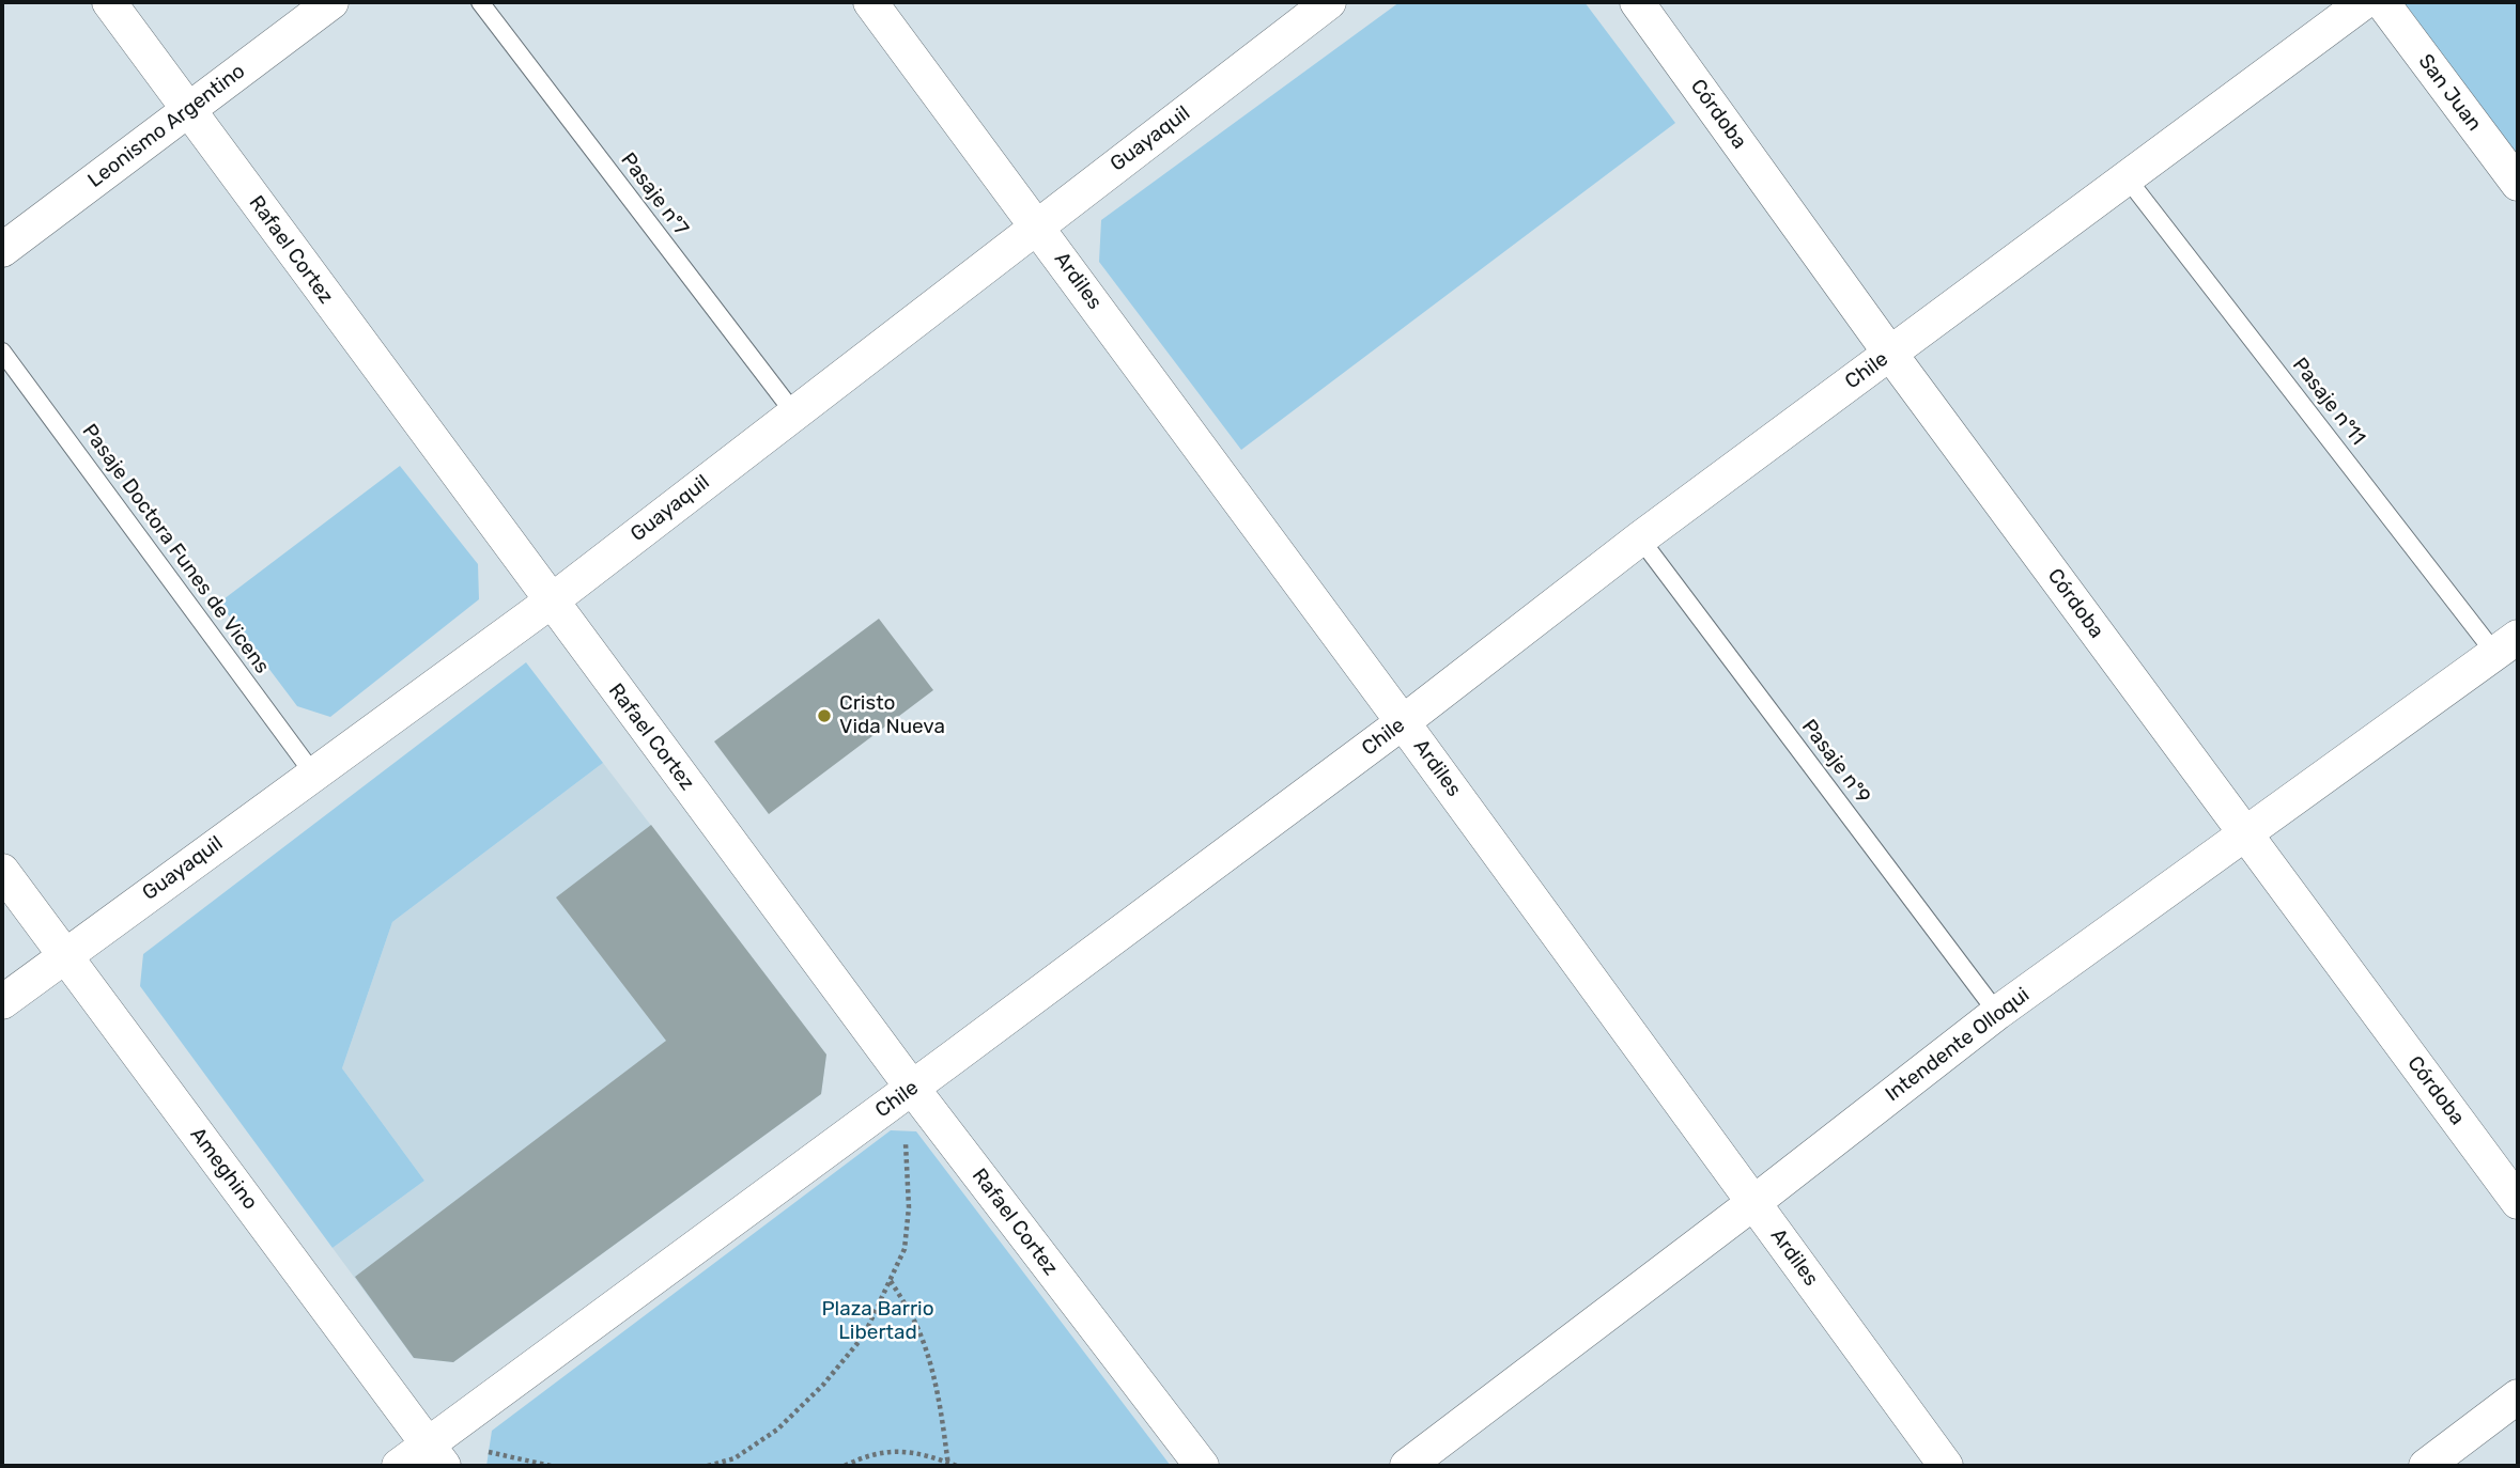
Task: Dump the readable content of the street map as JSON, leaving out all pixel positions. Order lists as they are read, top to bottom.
{
  "streets": {
    "street": [
      "San Juan",
      "Córdoba",
      "Leonismo Argentino",
      "Guayaquil",
      "Rafael Cortez",
      "Ardiles",
      "Chile",
      "Intendente Olloqui",
      "Ameghino"
    ],
    "lane": [
      "Pasaje nº7",
      "Pasaje nº11",
      "Pasaje Doctora Funes de Vicens",
      "Pasaje nº9"
    ]
  },
  "crossings": [
    ["Córdoba", "Chile"],
    ["Córdoba", "Intendente Olloqui"],
    ["Leonismo Argentino", "Rafael Cortez"],
    ["Guayaquil", "Pasaje nº7"],
    ["Guayaquil", "Rafael Cortez"],
    ["Guayaquil", "Ardiles"],
    ["Guayaquil", "Pasaje Doctora Funes de Vicens"],
    ["Guayaquil", "Ameghino"],
    ["Rafael Cortez", "Chile"],
    ["Ardiles", "Chile"],
    ["Ardiles", "Intendente Olloqui"],
    ["Chile", "Pasaje nº11"],
    ["Chile", "Pasaje nº9"],
    ["Chile", "Ameghino"],
    ["Pasaje nº11", "Intendente Olloqui"],
    ["Pasaje nº9", "Intendente Olloqui"]
  ],
  "parks": ["Plaza Barrio Libertad"],
  "places": ["Cristo Vida Nueva"]
}
